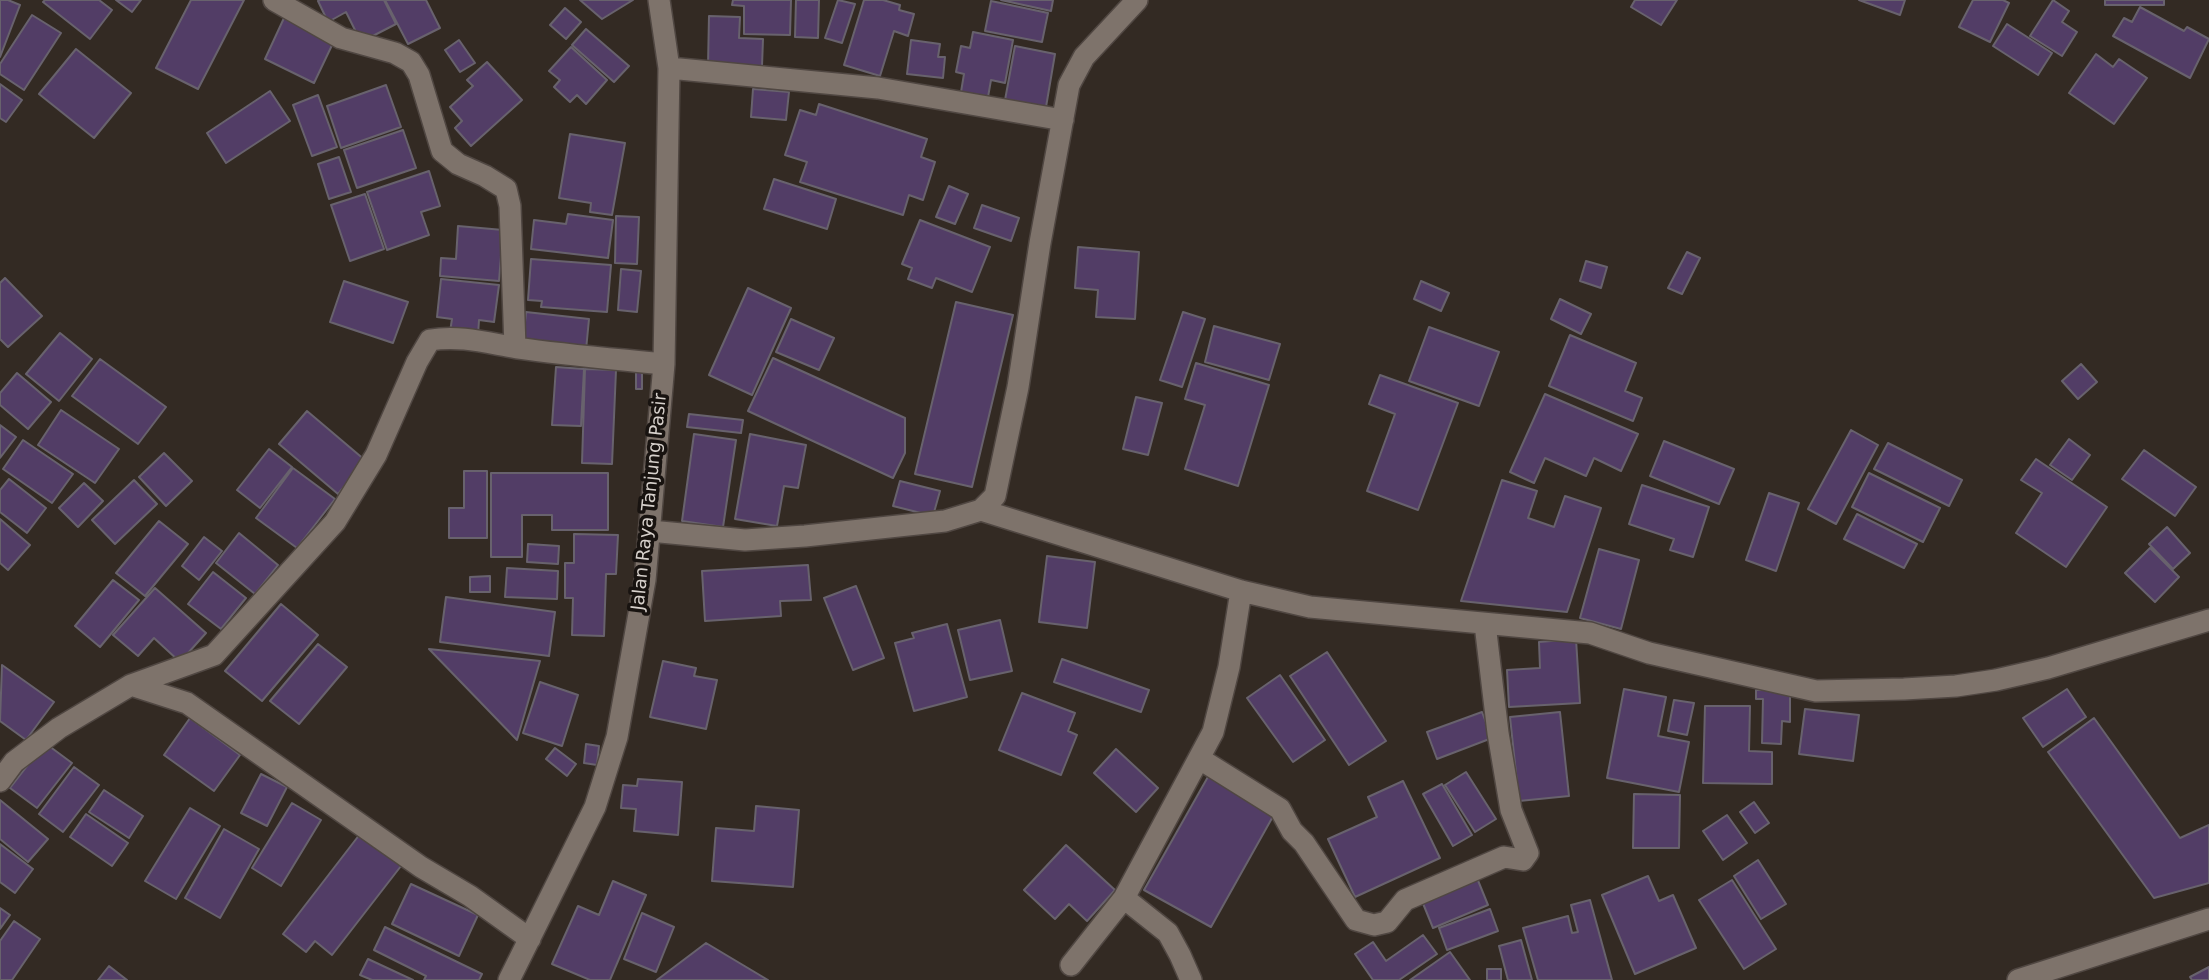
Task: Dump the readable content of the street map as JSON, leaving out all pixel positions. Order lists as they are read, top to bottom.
{
  "streets": {
    "street": ["Jalan Raya Tanjung Pasir"]
  }
}
